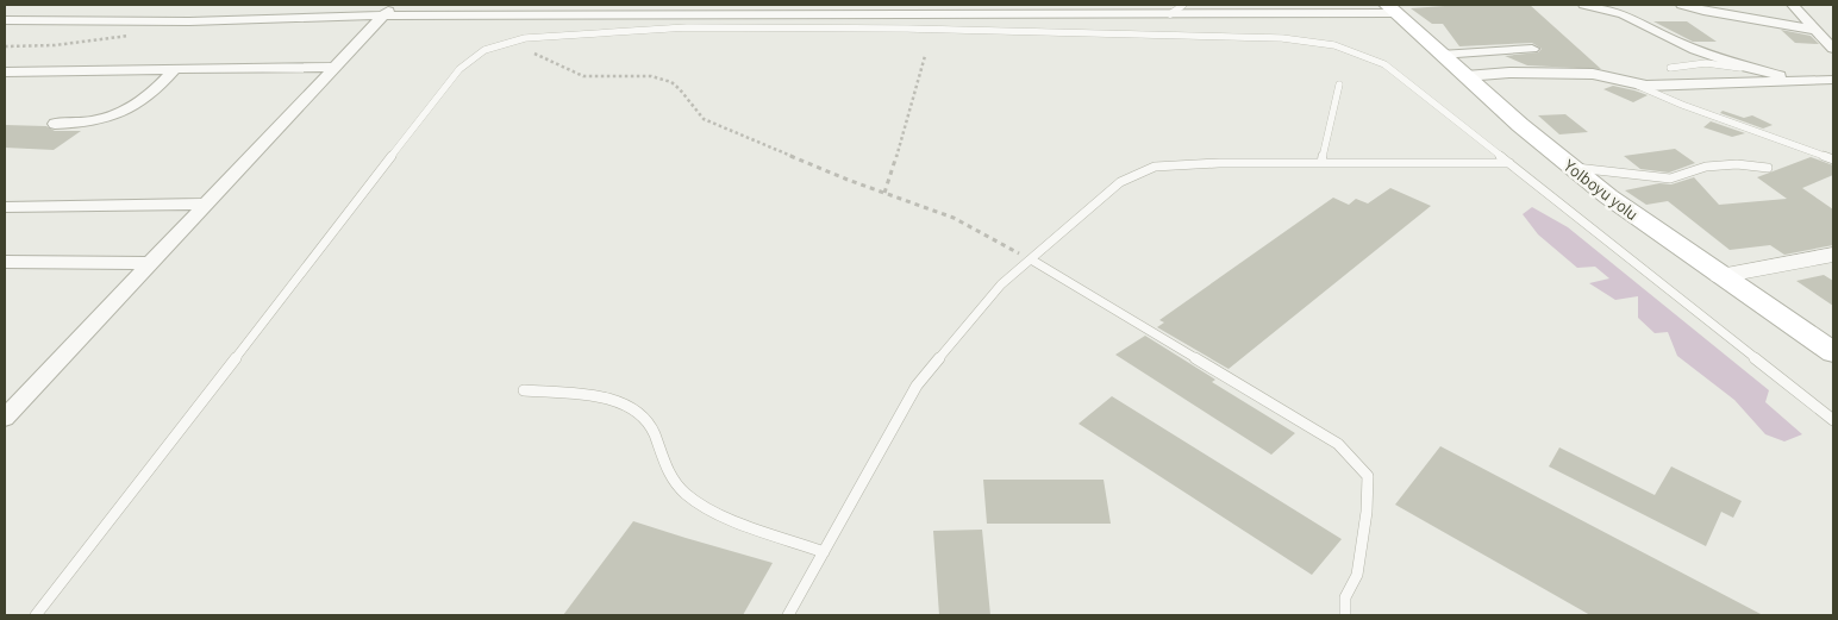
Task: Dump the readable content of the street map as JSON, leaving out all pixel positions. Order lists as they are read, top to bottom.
{
  "streets": {
    "main road": ["Yolboyu yolu"]
  }
}
